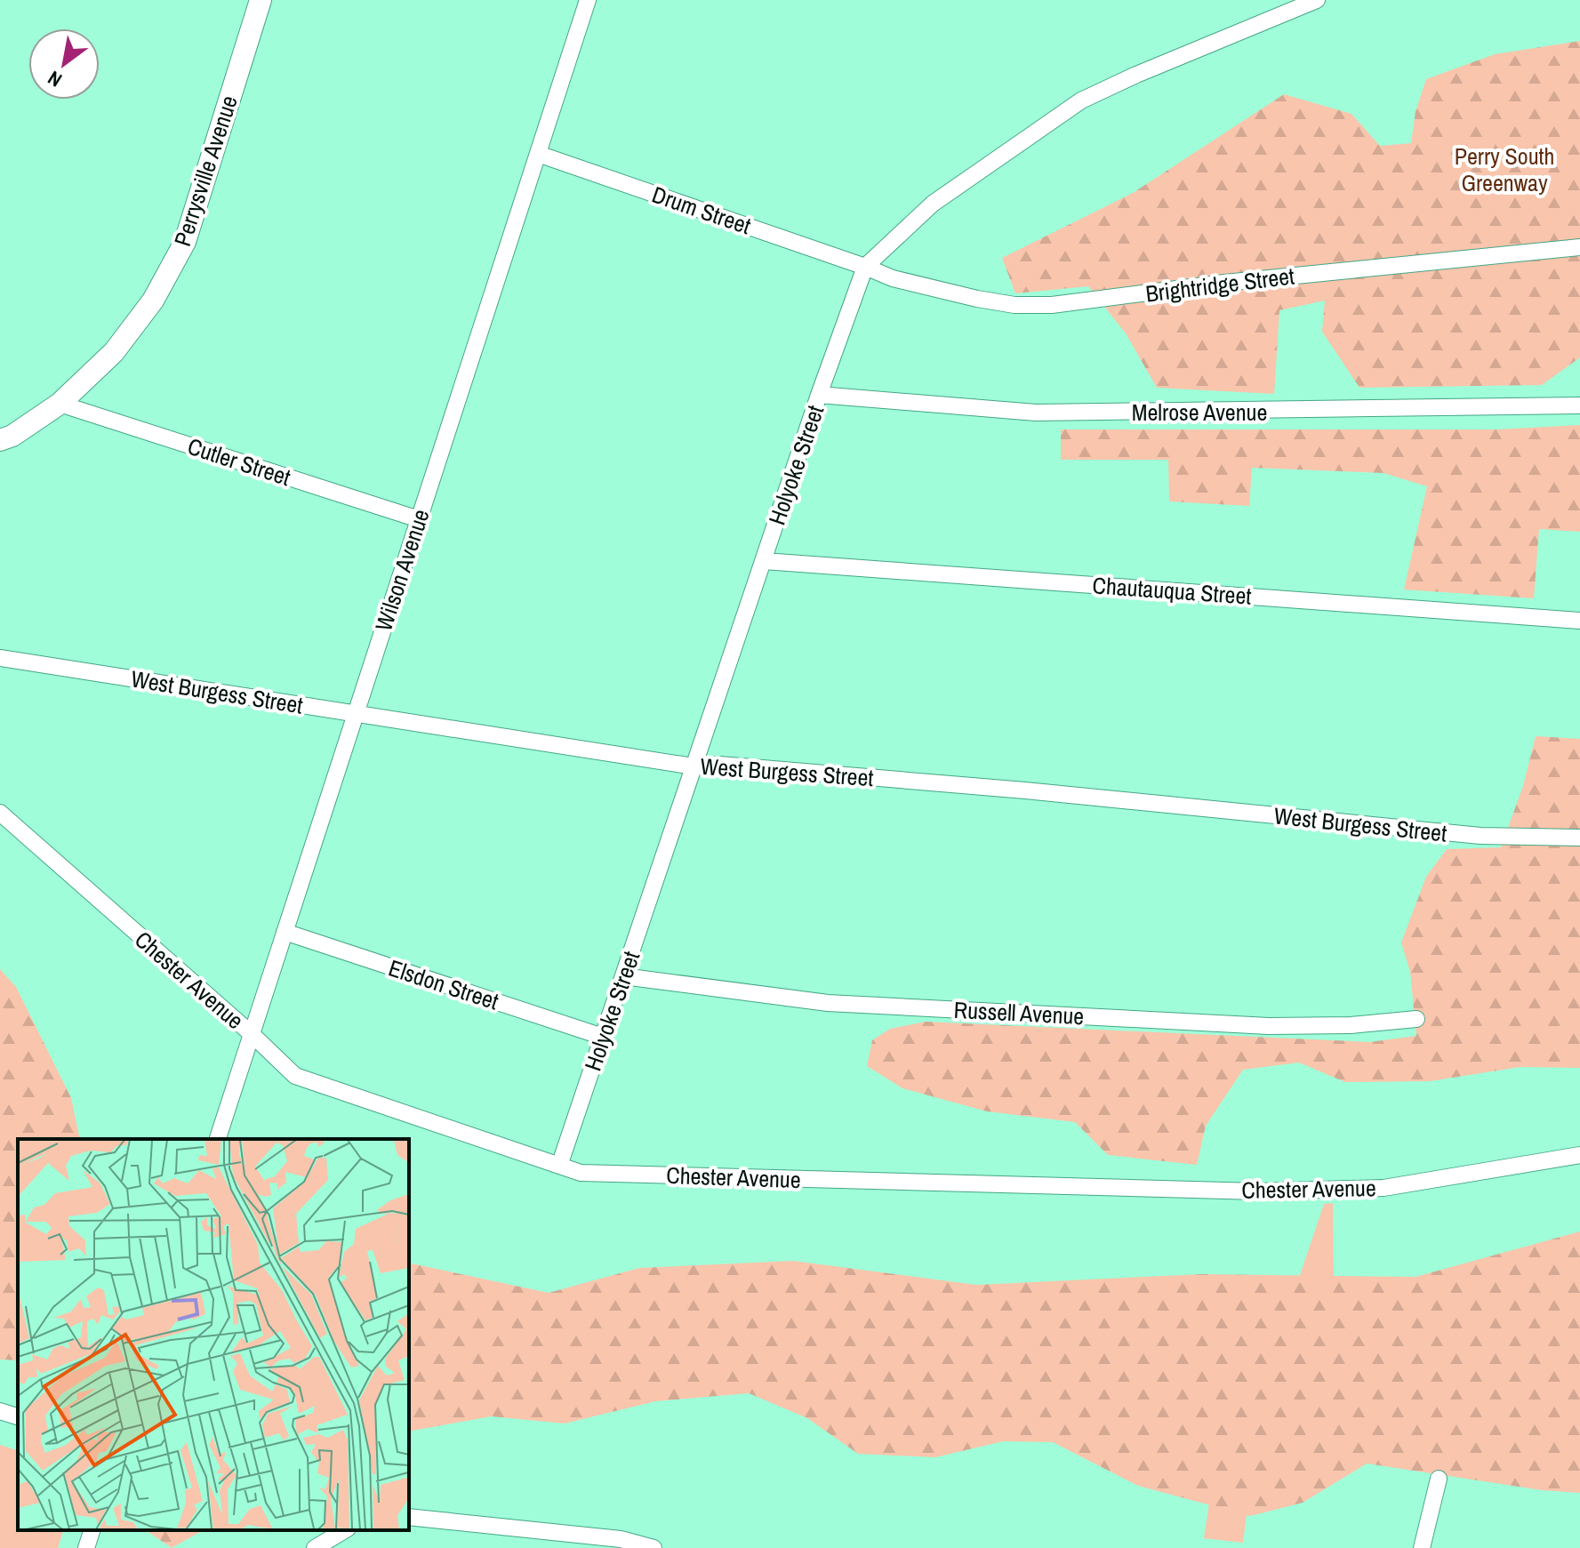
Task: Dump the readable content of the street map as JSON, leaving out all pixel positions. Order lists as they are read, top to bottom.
{
  "streets": {
    "street": [
      "Perrysville Avenue",
      "Drum Street",
      "Brightridge Street",
      "Melrose Avenue",
      "Cutler Street",
      "Holyoke Street",
      "Wilson Avenue",
      "Chautauqua Street",
      "West Burgess Street",
      "Chester Avenue",
      "Elsdon Street",
      "Russell Avenue"
    ]
  },
  "crossings": [
    ["Perrysville Avenue", "Cutler Street"],
    ["Drum Street", "Brightridge Street"],
    ["Drum Street", "Holyoke Street"],
    ["Drum Street", "Wilson Avenue"],
    ["Brightridge Street", "Holyoke Street"],
    ["Melrose Avenue", "Holyoke Street"],
    ["Cutler Street", "Wilson Avenue"],
    ["Holyoke Street", "Chautauqua Street"],
    ["Holyoke Street", "West Burgess Street"],
    ["Holyoke Street", "Chester Avenue"],
    ["Holyoke Street", "Elsdon Street"],
    ["Holyoke Street", "Russell Avenue"],
    ["Wilson Avenue", "West Burgess Street"],
    ["Wilson Avenue", "Chester Avenue"],
    ["Wilson Avenue", "Elsdon Street"]
  ],
  "parks": ["Perry South Greenway"],
  "north": "bottom left"
}
